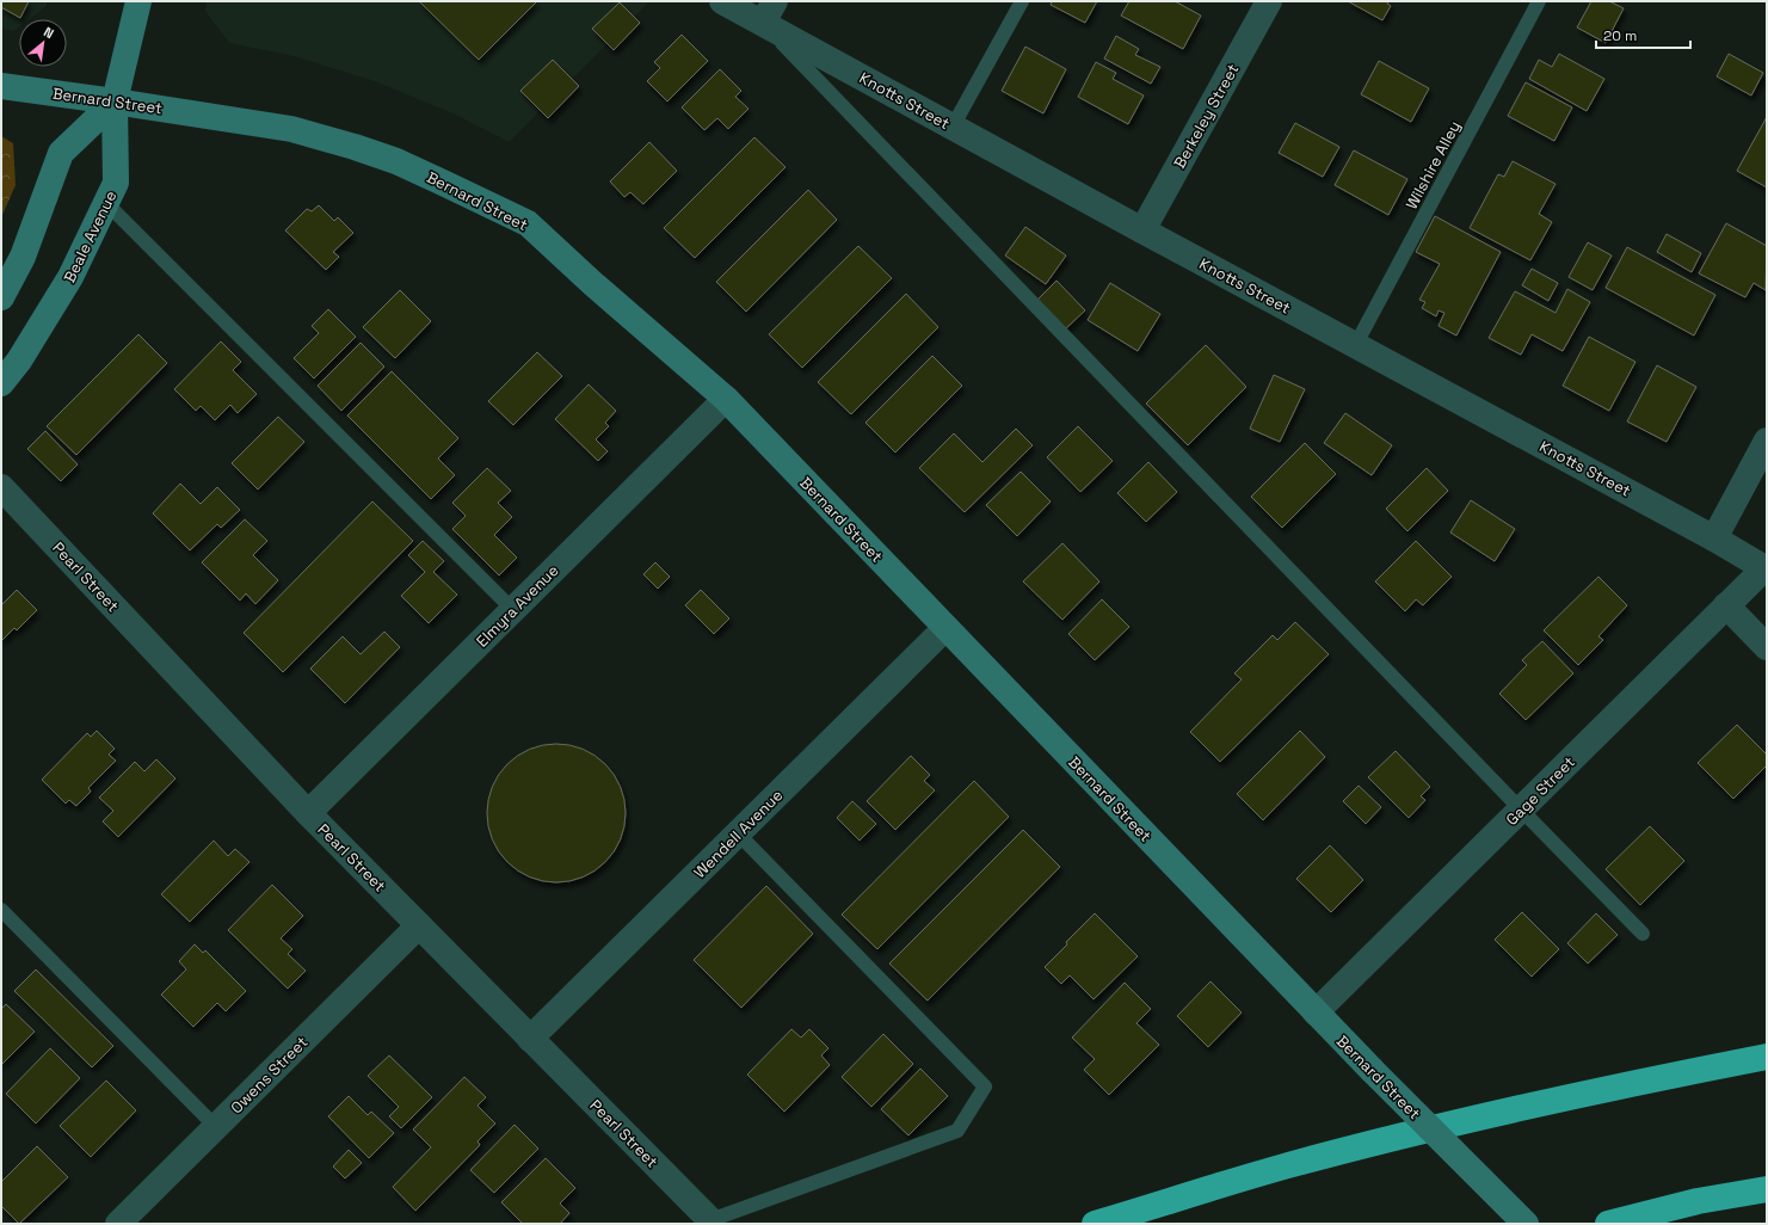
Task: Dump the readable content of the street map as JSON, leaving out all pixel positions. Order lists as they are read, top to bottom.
{
  "streets": {
    "street": [
      "Bernard Street",
      "Knotts Street",
      "Berkeley Street",
      "Beale Avenue",
      "Pearl Street",
      "Elmyra Avenue",
      "Gage Street",
      "Wendell Avenue",
      "Owens Street"
    ],
    "lane": ["Wilshire Alley"]
  },
  "crossings": [
    ["Bernard Street", "Beale Avenue"],
    ["Bernard Street", "Elmyra Avenue"],
    ["Bernard Street", "Gage Street"],
    ["Bernard Street", "Wendell Avenue"],
    ["Knotts Street", "Berkeley Street"],
    ["Knotts Street", "Wilshire Alley"],
    ["Knotts Street", "Gage Street"],
    ["Pearl Street", "Elmyra Avenue"],
    ["Pearl Street", "Wendell Avenue"],
    ["Pearl Street", "Owens Street"]
  ],
  "scale_bar": "20 m",
  "north": "top right"
}
